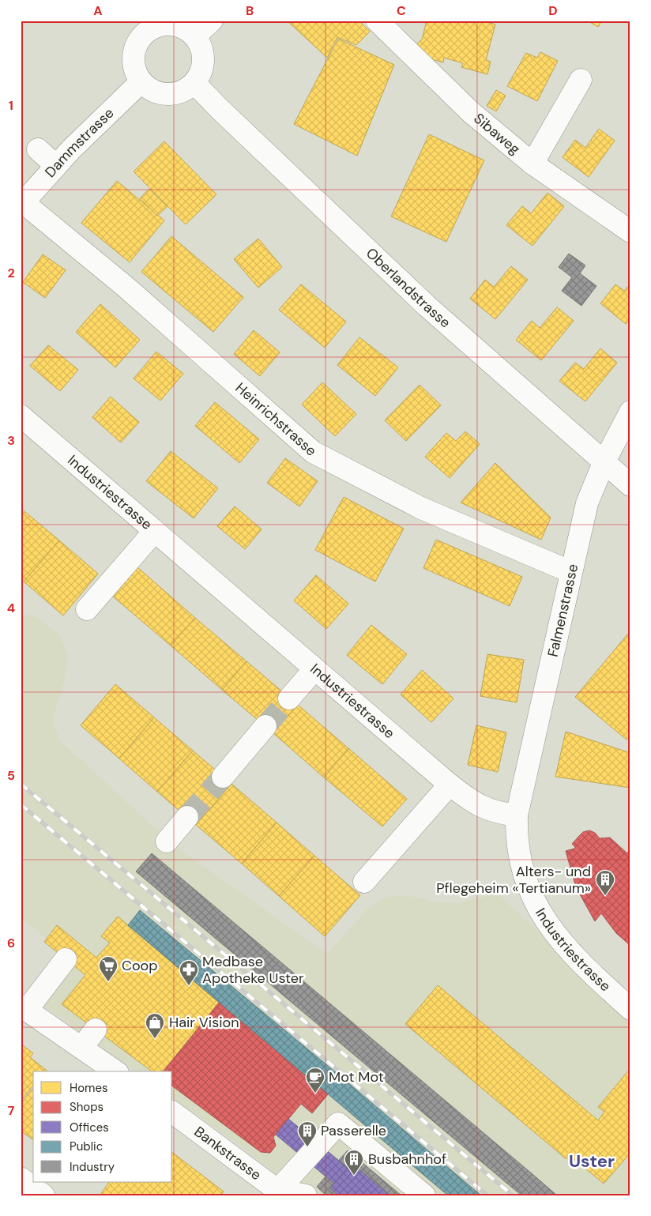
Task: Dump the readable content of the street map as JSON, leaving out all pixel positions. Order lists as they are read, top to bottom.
{
  "streets": {
    "street": [
      "Sibaweg",
      "Dammstrasse",
      "Oberlandstrasse",
      "Heinrichstrasse",
      "Industriestrasse",
      "Falmenstrasse",
      "Bankstrasse"
    ]
  },
  "crossings": [
    ["Dammstrasse", "Oberlandstrasse"],
    ["Dammstrasse", "Heinrichstrasse"],
    ["Oberlandstrasse", "Falmenstrasse"],
    ["Heinrichstrasse", "Falmenstrasse"],
    ["Industriestrasse", "Falmenstrasse"]
  ],
  "districts": ["Uster"],
  "places": {
    "building": ["Alters- und Pflegeheim «Tertianum»", "Passerelle", "Busbahnhof"],
    "supermarket": ["Coop"],
    "pharmacy": ["Medbase Apotheke Uster"],
    "shop": ["Hair Vision"],
    "cafe": ["Mot Mot"]
  },
  "legend": [
    "Homes",
    "Shops",
    "Offices",
    "Public",
    "Industry"
  ],
  "grid": {
    "columns": [
      "A",
      "B",
      "C",
      "D"
    ],
    "rows": [
      "1",
      "2",
      "3",
      "4",
      "5",
      "6",
      "7"
    ]
  }
}
